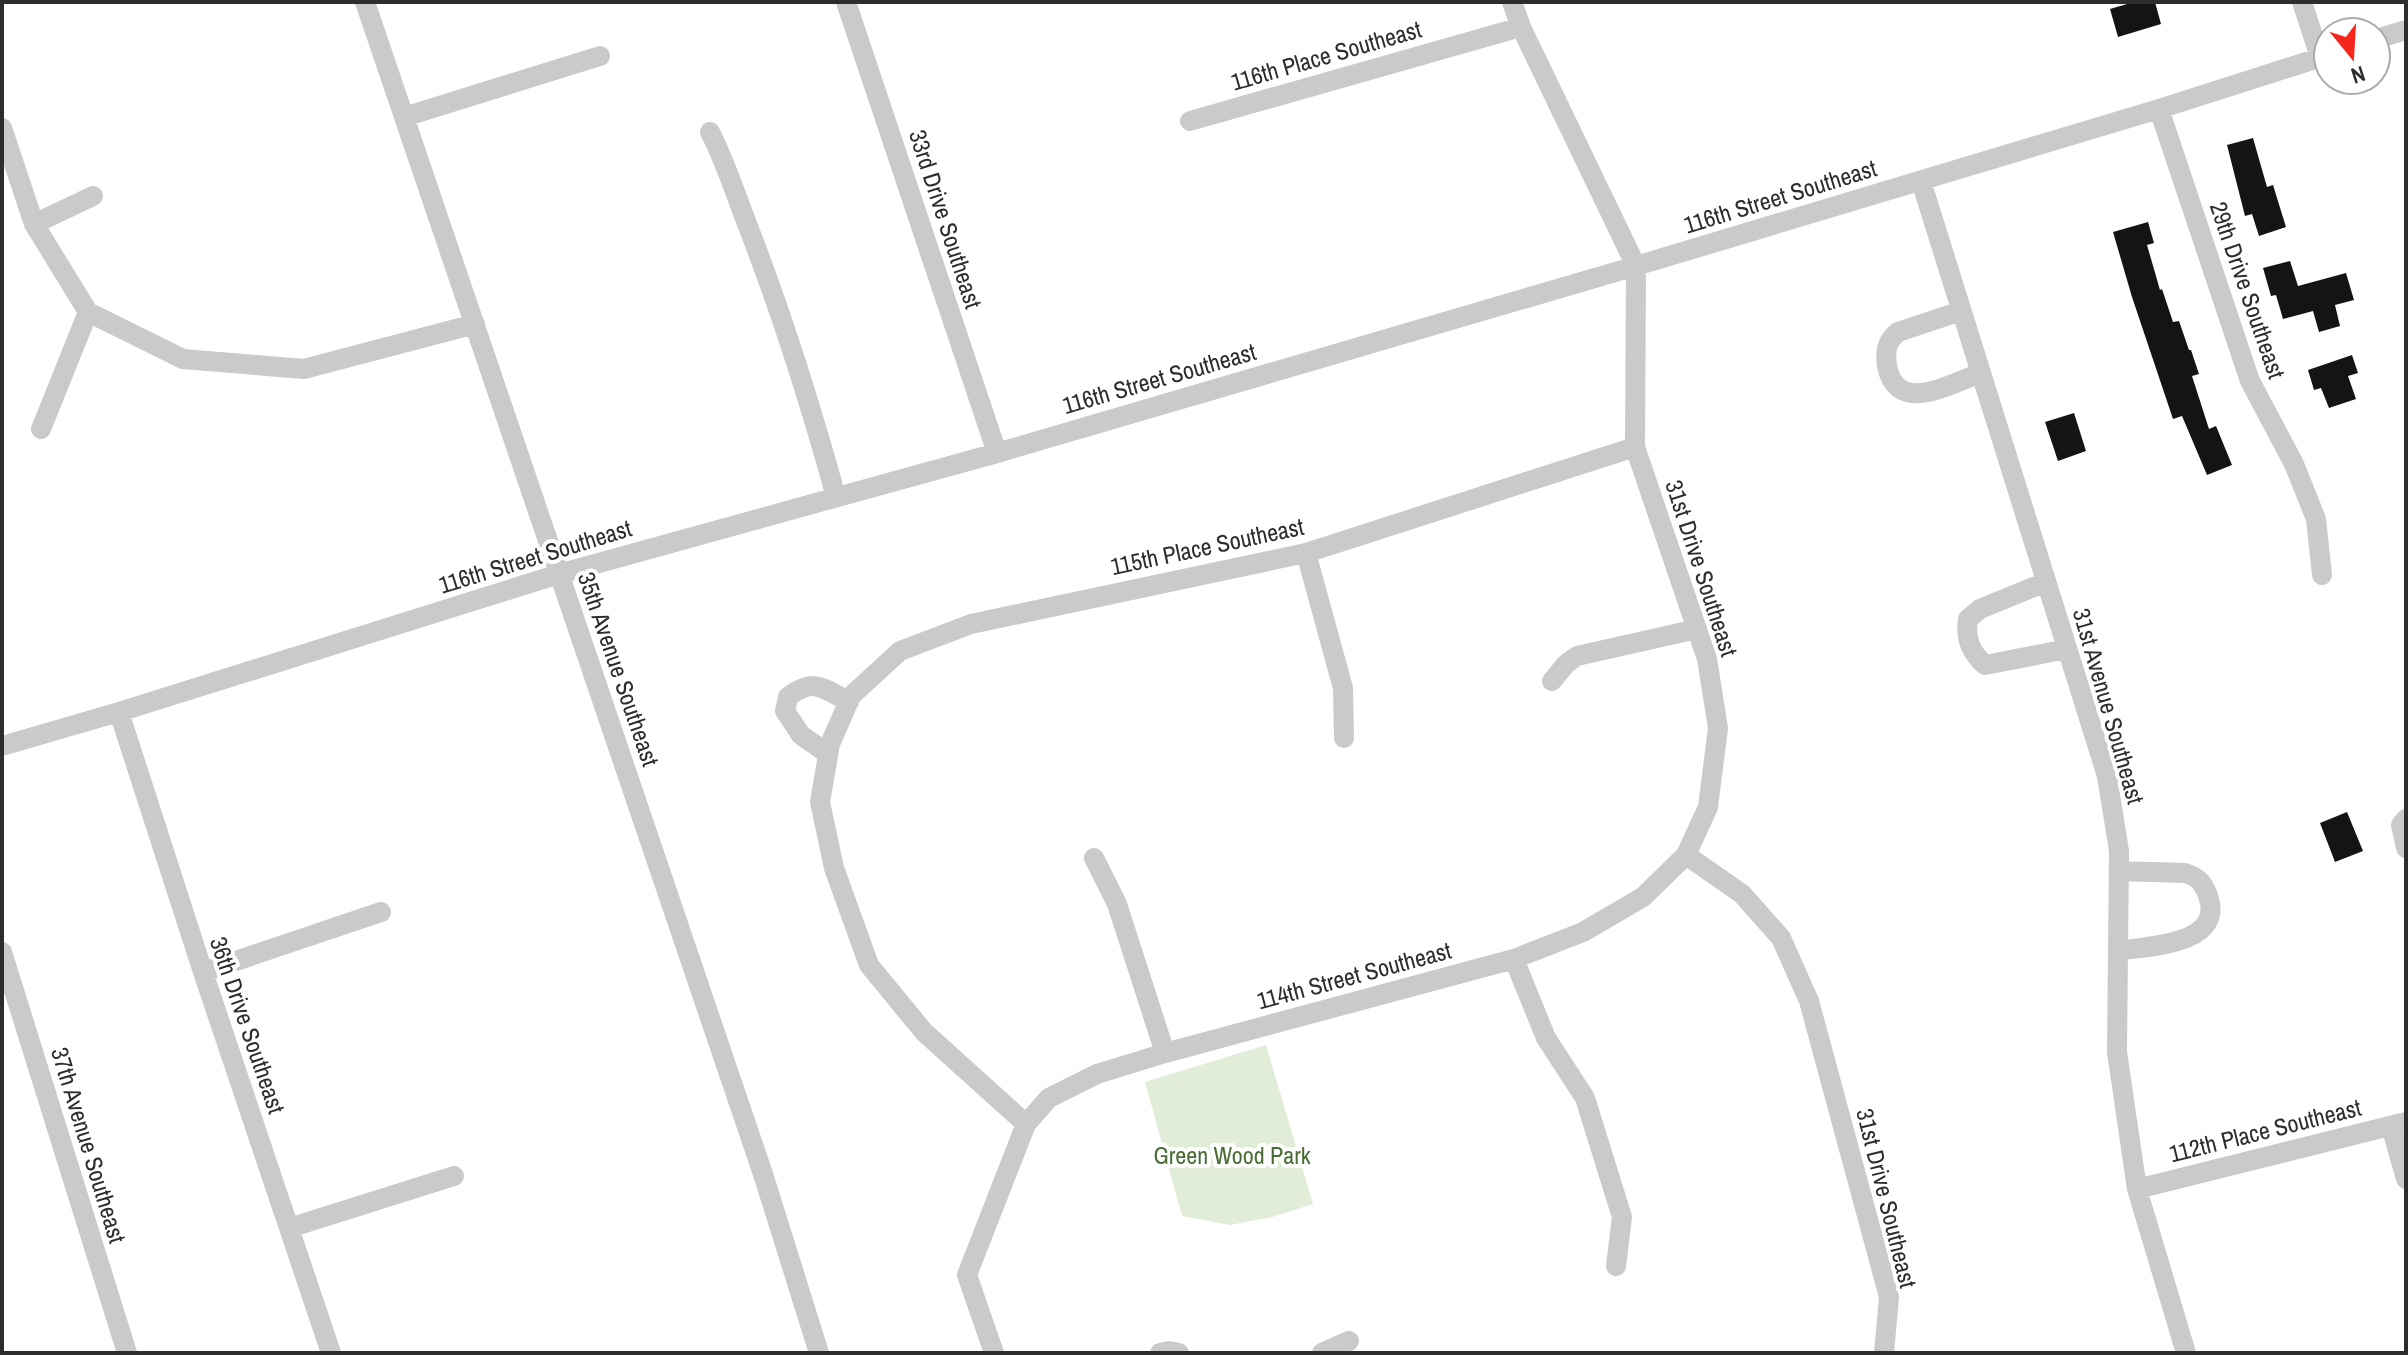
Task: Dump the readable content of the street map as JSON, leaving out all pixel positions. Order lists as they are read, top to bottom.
{
  "streets": {
    "street": [
      "116th Place Southeast",
      "116th Street Southeast",
      "33rd Drive Southeast",
      "29th Drive Southeast",
      "115th Place Southeast",
      "31st Drive Southeast",
      "35th Avenue Southeast",
      "31st Avenue Southeast",
      "114th Street Southeast",
      "36th Drive Southeast",
      "112th Place Southeast",
      "37th Avenue Southeast"
    ]
  },
  "crossings": [
    ["116th Place Southeast", "31st Drive Southeast"],
    ["116th Street Southeast", "33rd Drive Southeast"],
    ["116th Street Southeast", "29th Drive Southeast"],
    ["116th Street Southeast", "31st Drive Southeast"],
    ["116th Street Southeast", "35th Avenue Southeast"],
    ["116th Street Southeast", "31st Avenue Southeast"],
    ["116th Street Southeast", "36th Drive Southeast"],
    ["115th Place Southeast", "31st Drive Southeast"],
    ["115th Place Southeast", "114th Street Southeast"],
    ["31st Drive Southeast", "114th Street Southeast"],
    ["31st Avenue Southeast", "112th Place Southeast"]
  ],
  "parks": ["Green Wood Park"],
  "north": "bottom"
}
